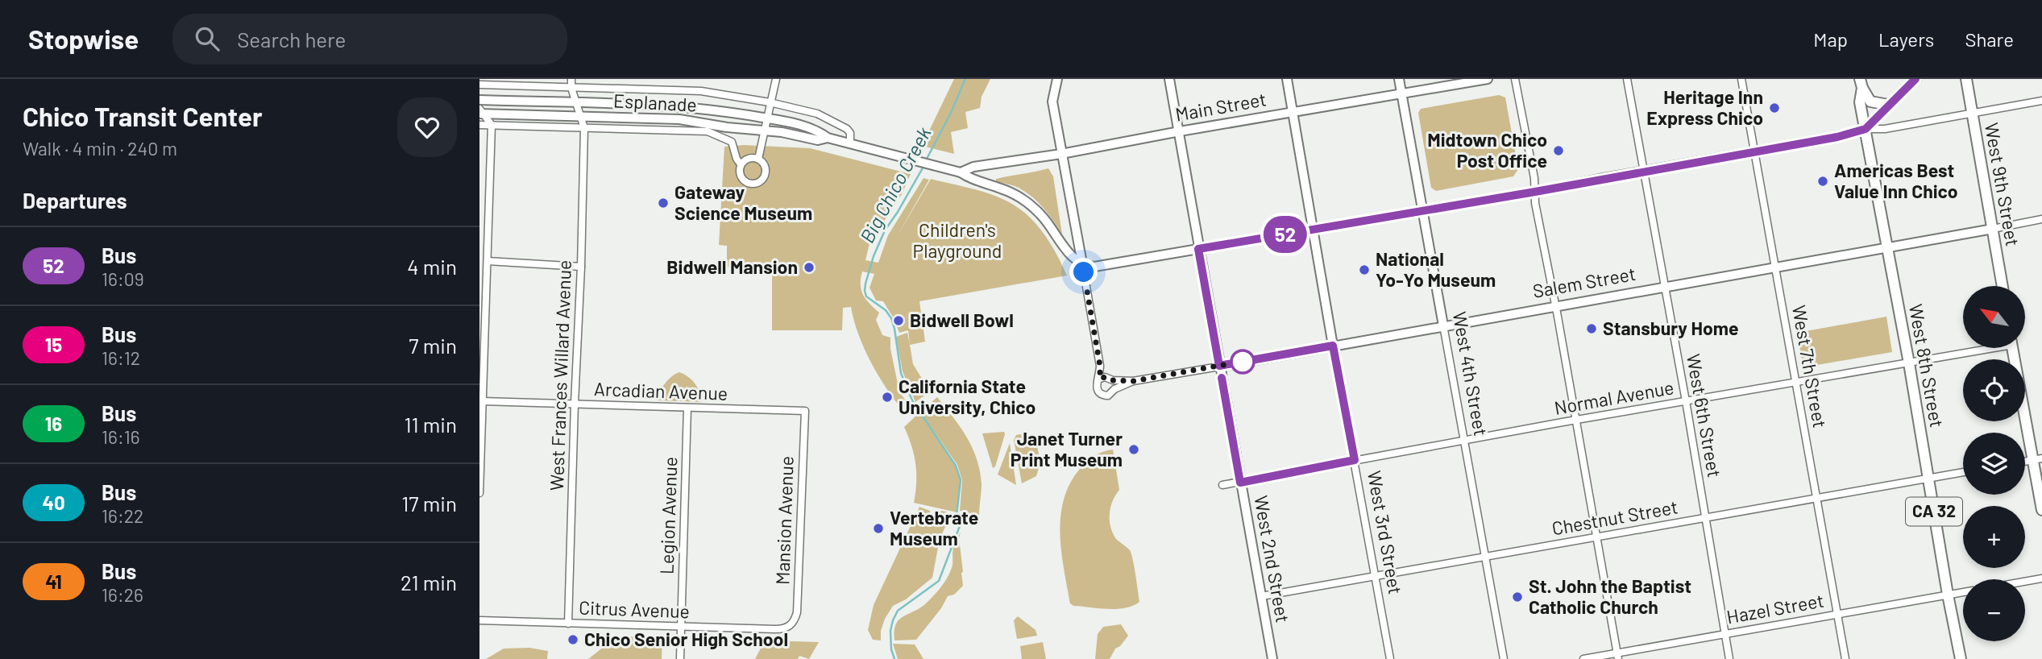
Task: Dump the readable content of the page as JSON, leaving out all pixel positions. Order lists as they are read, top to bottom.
{
  "streets": {
    "main road": [
      "Esplanade",
      "Main Street",
      "West 9th Street",
      "Salem Street",
      "West 8th Street",
      "West 4th Street",
      "CA 32",
      "West 3rd Street",
      "West 2nd Street"
    ],
    "street": [
      "West 7th Street",
      "West Frances Willard Avenue",
      "Arcadian Avenue",
      "Normal Avenue",
      "West 6th Street",
      "Legion Avenue",
      "Chestnut Street",
      "Mansion Avenue",
      "Hazel Street",
      "Citrus Avenue"
    ]
  },
  "crossings": [
    ["Esplanade", "Main Street"],
    ["Main Street", "West 4th Street"],
    ["Main Street", "West 3rd Street"],
    ["Main Street", "West 2nd Street"],
    ["West 9th Street", "Salem Street"],
    ["Salem Street", "West 8th Street"],
    ["Salem Street", "West 7th Street"],
    ["Salem Street", "West 4th Street"],
    ["Salem Street", "West 6th Street"],
    ["Salem Street", "West 3rd Street"],
    ["Salem Street", "West 2nd Street"],
    ["West 8th Street", "Normal Avenue"],
    ["West 8th Street", "Chestnut Street"],
    ["West 8th Street", "Hazel Street"],
    ["West 7th Street", "Normal Avenue"],
    ["West 7th Street", "Chestnut Street"],
    ["West 7th Street", "Hazel Street"],
    ["West 4th Street", "Normal Avenue"],
    ["West 4th Street", "Chestnut Street"],
    ["West Frances Willard Avenue", "Arcadian Avenue"],
    ["West Frances Willard Avenue", "Citrus Avenue"],
    ["Arcadian Avenue", "Legion Avenue"],
    ["Arcadian Avenue", "Mansion Avenue"],
    ["Normal Avenue", "West 6th Street"],
    ["Normal Avenue", "West 3rd Street"],
    ["Normal Avenue", "West 2nd Street"],
    ["West 6th Street", "Chestnut Street"],
    ["West 6th Street", "Hazel Street"],
    ["Legion Avenue", "Citrus Avenue"],
    ["Chestnut Street", "West 3rd Street"],
    ["Chestnut Street", "West 2nd Street"],
    ["Mansion Avenue", "Citrus Avenue"]
  ],
  "water": ["Big Chico Creek"],
  "parks": ["Children's Playground"],
  "places": [
    "Heritage Inn Express Chico",
    "Midtown Chico Post Office",
    "Americas Best Value Inn Chico",
    "Gateway Science Museum",
    "Bidwell Mansion",
    "National Yo-Yo Museum",
    "Bidwell Bowl",
    "Stansbury Home",
    "California State University, Chico",
    "Janet Turner Print Museum",
    "Vertebrate Museum",
    "St. John the Baptist Catholic Church",
    "Chico Senior High School"
  ],
  "lines": ["bus line 52"],
  "north": "top left",
  "page": {
    "header": "Stopwise",
    "search": "Search here",
    "nav": ["Map", "Layers", "Share"],
    "heading": [
      ["Chico Transit Center", "Walk · 4 min · 240 m"],
      "Departures"
    ],
    "on_map": "52",
    "list": [
      {
        "mark": "52",
        "name": "Bus",
        "note": "16:09",
        "value": "4 min"
      },
      {
        "mark": "15",
        "name": "Bus",
        "note": "16:12",
        "value": "7 min"
      },
      {
        "mark": "16",
        "name": "Bus",
        "note": "16:16",
        "value": "11 min"
      },
      {
        "mark": "40",
        "name": "Bus",
        "note": "16:22",
        "value": "17 min"
      },
      {
        "mark": "41",
        "name": "Bus",
        "note": "16:26",
        "value": "21 min"
      }
    ],
    "map_buttons": ["+", "−"]
  }
}
